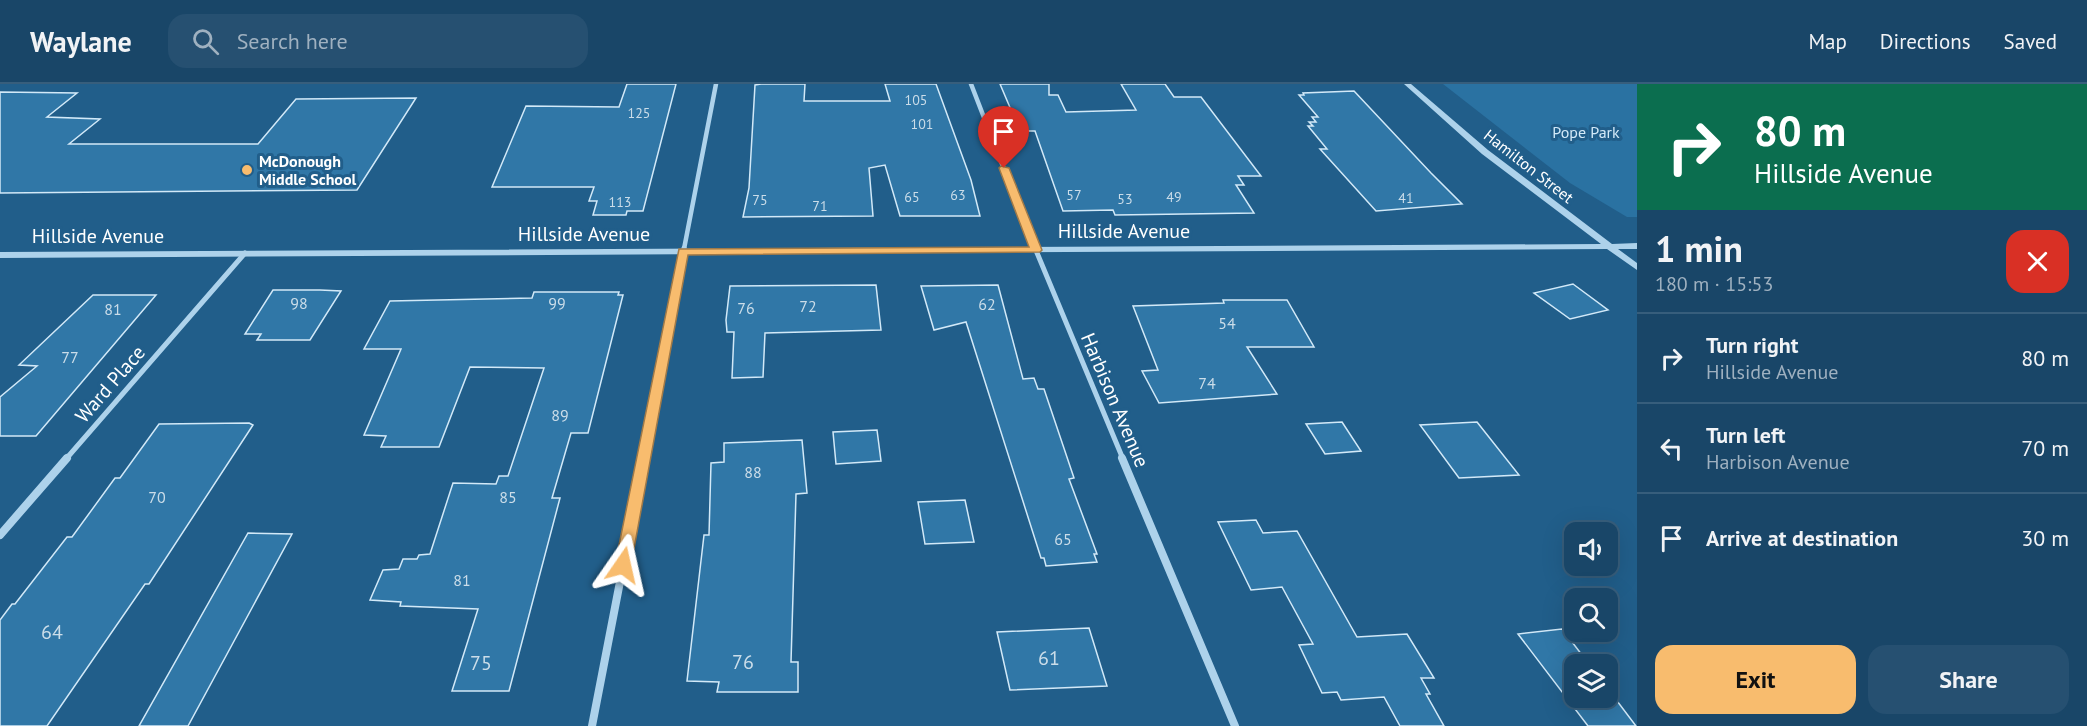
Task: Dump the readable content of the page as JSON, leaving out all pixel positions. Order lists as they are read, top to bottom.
{
  "streets": {
    "street": [
      "Hamilton Street",
      "Hillside Avenue",
      "Ward Place",
      "Harbison Avenue"
    ]
  },
  "crossings": [
    ["Hamilton Street", "Hillside Avenue"],
    ["Hillside Avenue", "Ward Place"],
    ["Hillside Avenue", "Harbison Avenue"]
  ],
  "parks": ["Pope Park"],
  "places": ["McDonough Middle School"],
  "house_numbers": [
    "105",
    "125",
    "101",
    "63",
    "57",
    "65",
    "49",
    "41",
    "53",
    "75",
    "113",
    "71",
    "98",
    "99",
    "62",
    "72",
    "76",
    "81",
    "54",
    "77",
    "74",
    "89",
    "88",
    "70",
    "85",
    "65",
    "81",
    "64",
    "61",
    "76",
    "75"
  ],
  "page": {
    "header": "Waylane",
    "search": "Search here",
    "nav": ["Map", "Directions", "Saved"],
    "turn": ["80 m", "Hillside Avenue"],
    "heading": ["1 min", "180 m · 15:53"],
    "list": [
      {
        "name": "Turn right",
        "note": "Hillside Avenue",
        "value": "80 m"
      },
      {
        "name": "Turn left",
        "note": "Harbison Avenue",
        "value": "70 m"
      },
      {
        "name": "Arrive at destination",
        "value": "30 m"
      }
    ],
    "buttons": ["Exit", "Share"]
  }
}
